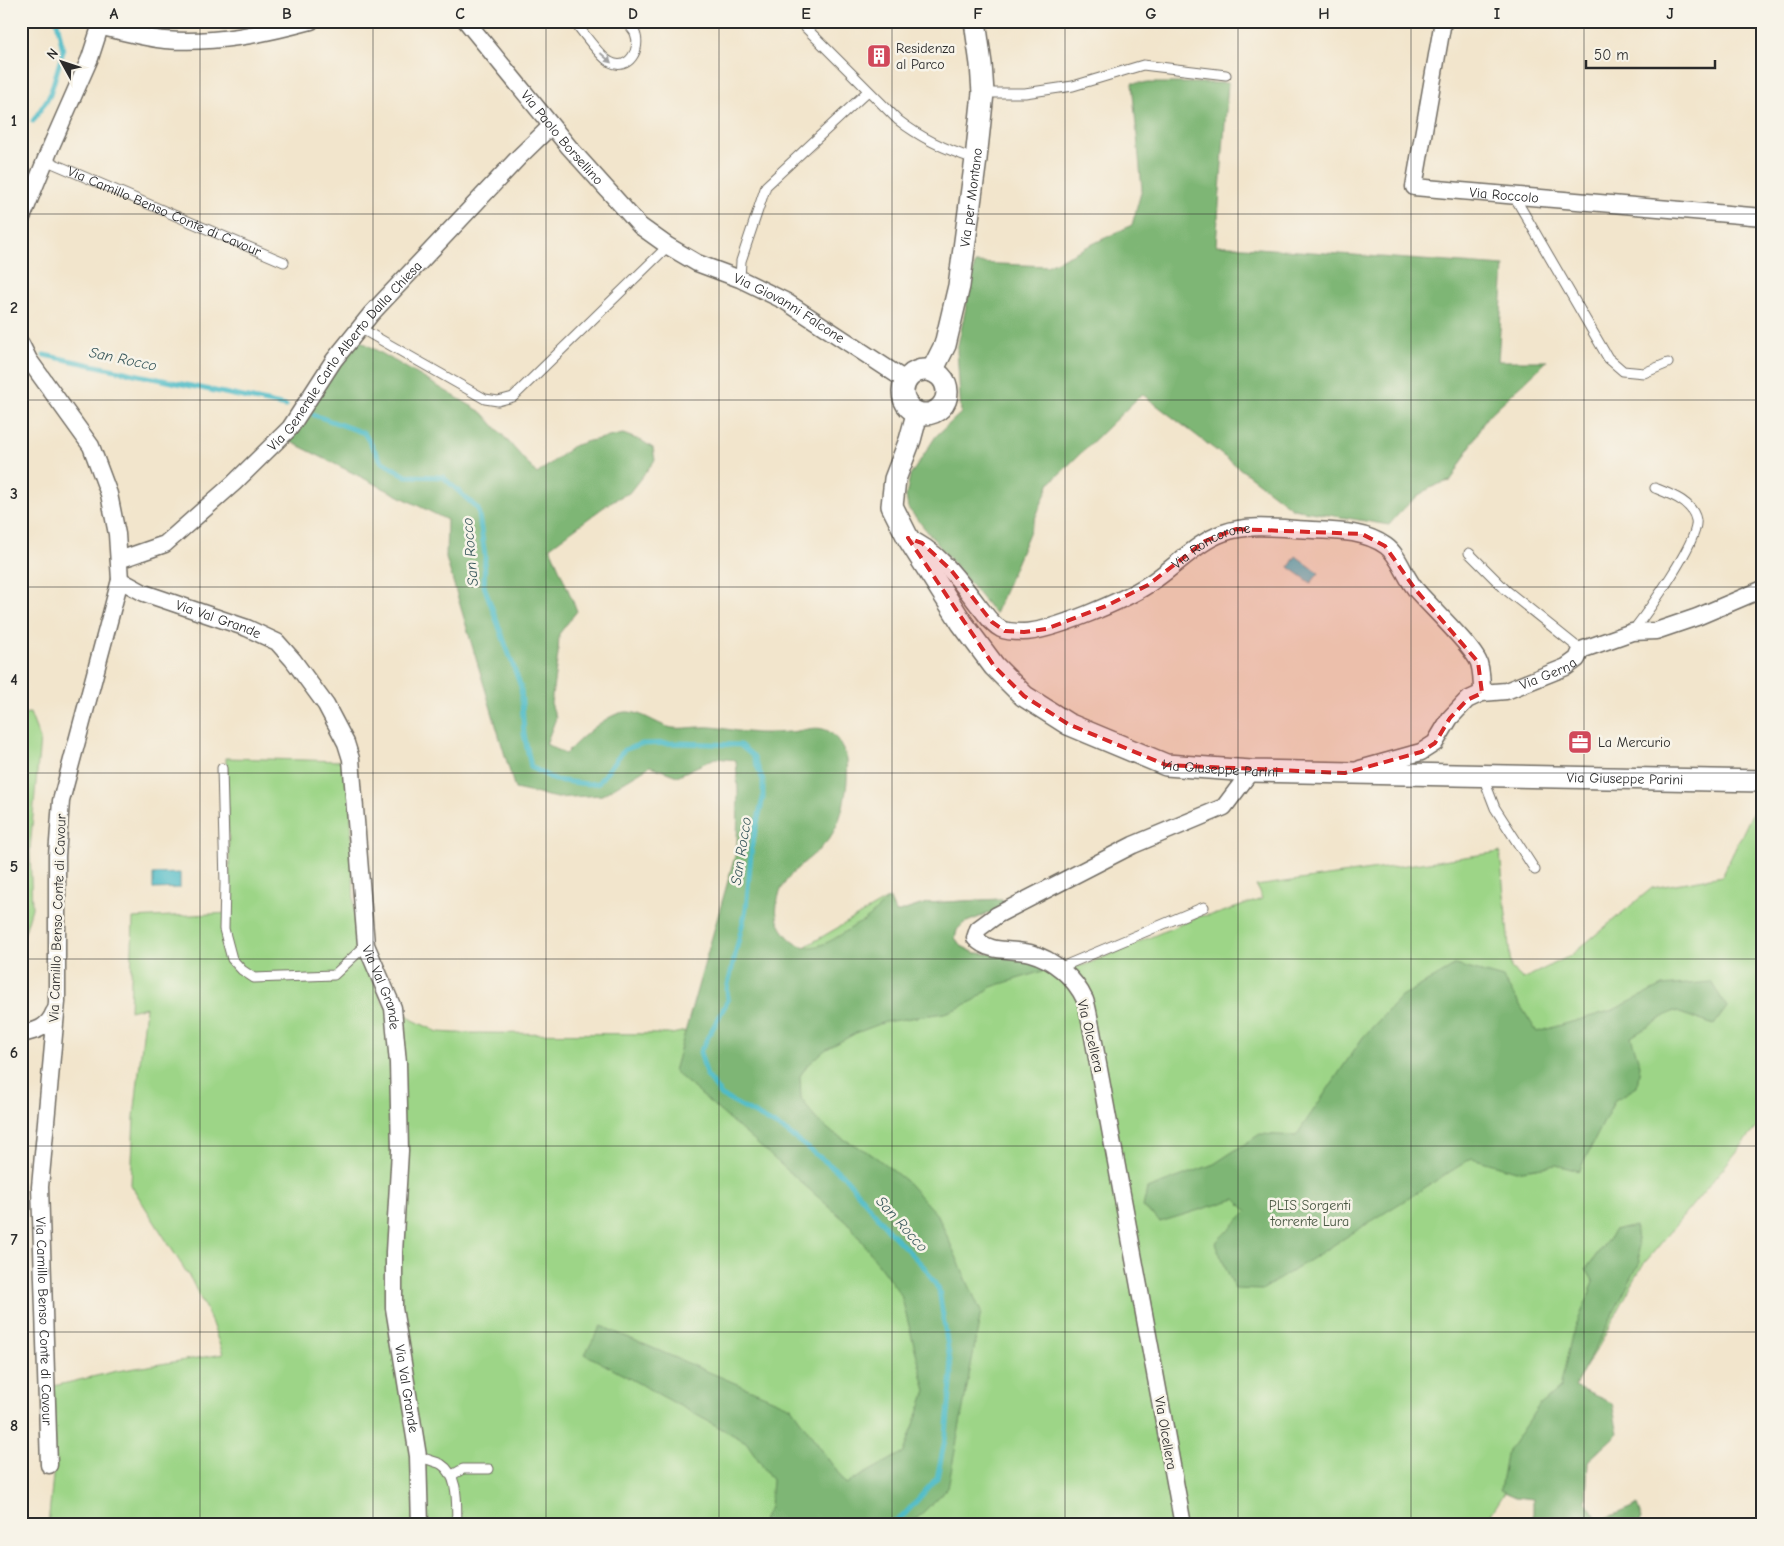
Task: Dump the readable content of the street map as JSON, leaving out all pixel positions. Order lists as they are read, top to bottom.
{
  "streets": {
    "street": [
      "Via Paolo Borsellino",
      "Via Roccolo",
      "Via per Montano",
      "Via Camillo Benso Conte di Cavour",
      "Via Giovanni Falcone",
      "Via Generale Carlo Alberto Dalla Chiesa",
      "Via Roncorone",
      "Via Val Grande",
      "Via Gerna",
      "Via Giuseppe Parini",
      "Via Olcellera"
    ]
  },
  "crossings": [
    ["Via Paolo Borsellino", "Via Giovanni Falcone"],
    ["Via Paolo Borsellino", "Via Generale Carlo Alberto Dalla Chiesa"],
    ["Via per Montano", "Via Giovanni Falcone"],
    ["Via per Montano", "Via Giuseppe Parini"],
    ["Via Camillo Benso Conte di Cavour", "Via Generale Carlo Alberto Dalla Chiesa"],
    ["Via Camillo Benso Conte di Cavour", "Via Val Grande"],
    ["Via Giovanni Falcone", "Via Giuseppe Parini"],
    ["Via Roncorone", "Via Gerna"],
    ["Via Roncorone", "Via Giuseppe Parini"],
    ["Via Gerna", "Via Giuseppe Parini"],
    ["Via Giuseppe Parini", "Via Olcellera"]
  ],
  "water": ["San Rocco"],
  "parks": ["PLIS Sorgenti torrente Lura"],
  "places": {
    "building": ["Residenza al Parco"],
    "office": ["La Mercurio"]
  },
  "scale_bar": "50 m",
  "north": "top left",
  "grid": {
    "columns": [
      "A",
      "B",
      "C",
      "D",
      "E",
      "F",
      "G",
      "H",
      "I",
      "J"
    ],
    "rows": [
      "1",
      "2",
      "3",
      "4",
      "5",
      "6",
      "7",
      "8"
    ]
  }
}
